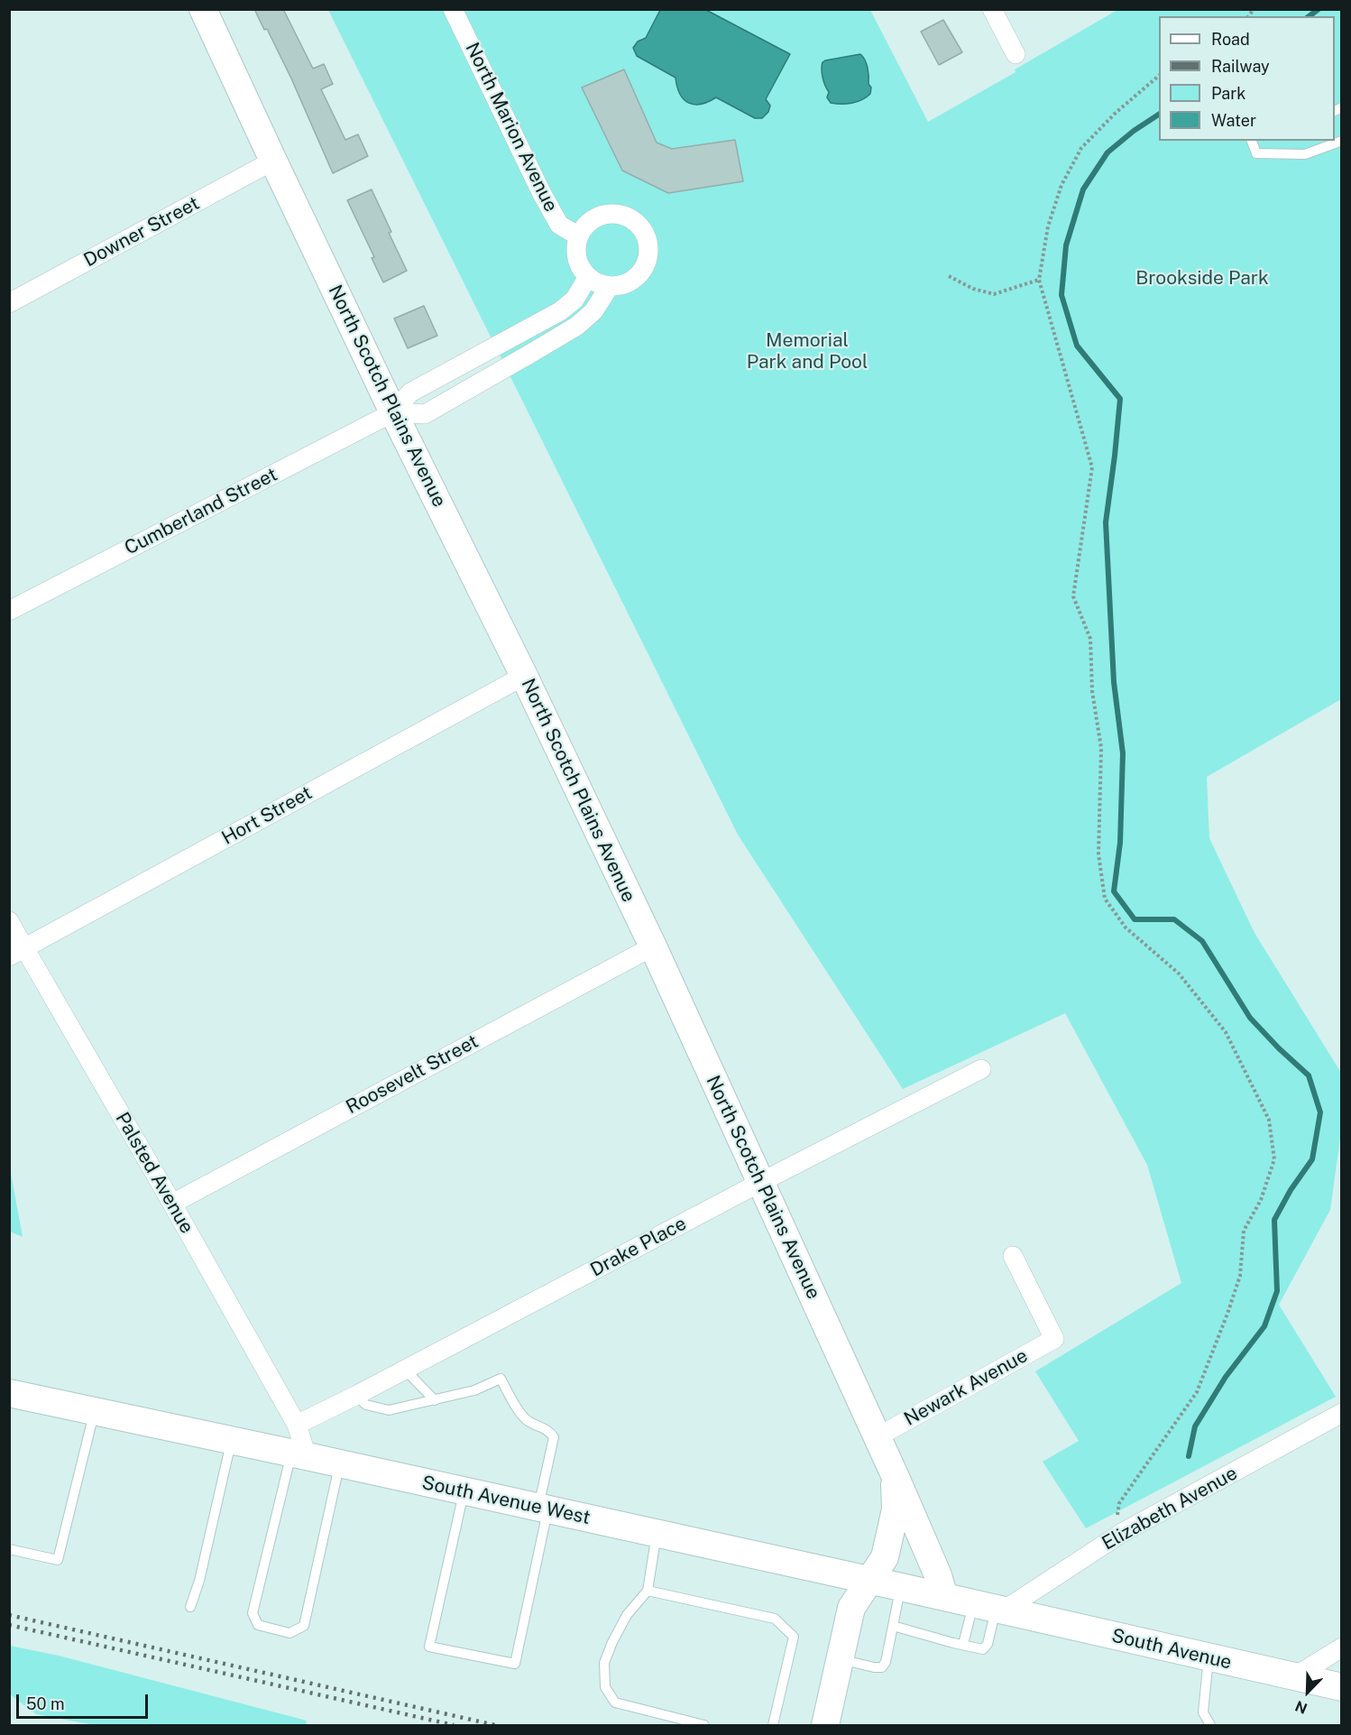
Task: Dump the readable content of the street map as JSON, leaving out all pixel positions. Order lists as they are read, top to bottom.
{
  "streets": {
    "street": [
      "North Marion Avenue",
      "Downer Street",
      "North Scotch Plains Avenue",
      "Cumberland Street",
      "Hort Street",
      "Roosevelt Street",
      "Palsted Avenue",
      "Drake Place",
      "Newark Avenue",
      "South Avenue West",
      "Elizabeth Avenue",
      "South Avenue"
    ]
  },
  "crossings": [
    ["North Marion Avenue", "Cumberland Street"],
    ["Downer Street", "North Scotch Plains Avenue"],
    ["North Scotch Plains Avenue", "Cumberland Street"],
    ["North Scotch Plains Avenue", "Hort Street"],
    ["North Scotch Plains Avenue", "Roosevelt Street"],
    ["North Scotch Plains Avenue", "Drake Place"],
    ["North Scotch Plains Avenue", "Newark Avenue"],
    ["North Scotch Plains Avenue", "South Avenue West"],
    ["Hort Street", "Palsted Avenue"],
    ["Roosevelt Street", "Palsted Avenue"],
    ["Palsted Avenue", "Drake Place"],
    ["Palsted Avenue", "South Avenue West"],
    ["South Avenue West", "Elizabeth Avenue"],
    ["South Avenue West", "South Avenue"],
    ["Elizabeth Avenue", "South Avenue"]
  ],
  "parks": ["Brookside Park", "Memorial Park and Pool"],
  "legend": [
    "Road",
    "Railway",
    "Park",
    "Water"
  ],
  "scale_bar": "50 m",
  "north": "bottom left"
}
